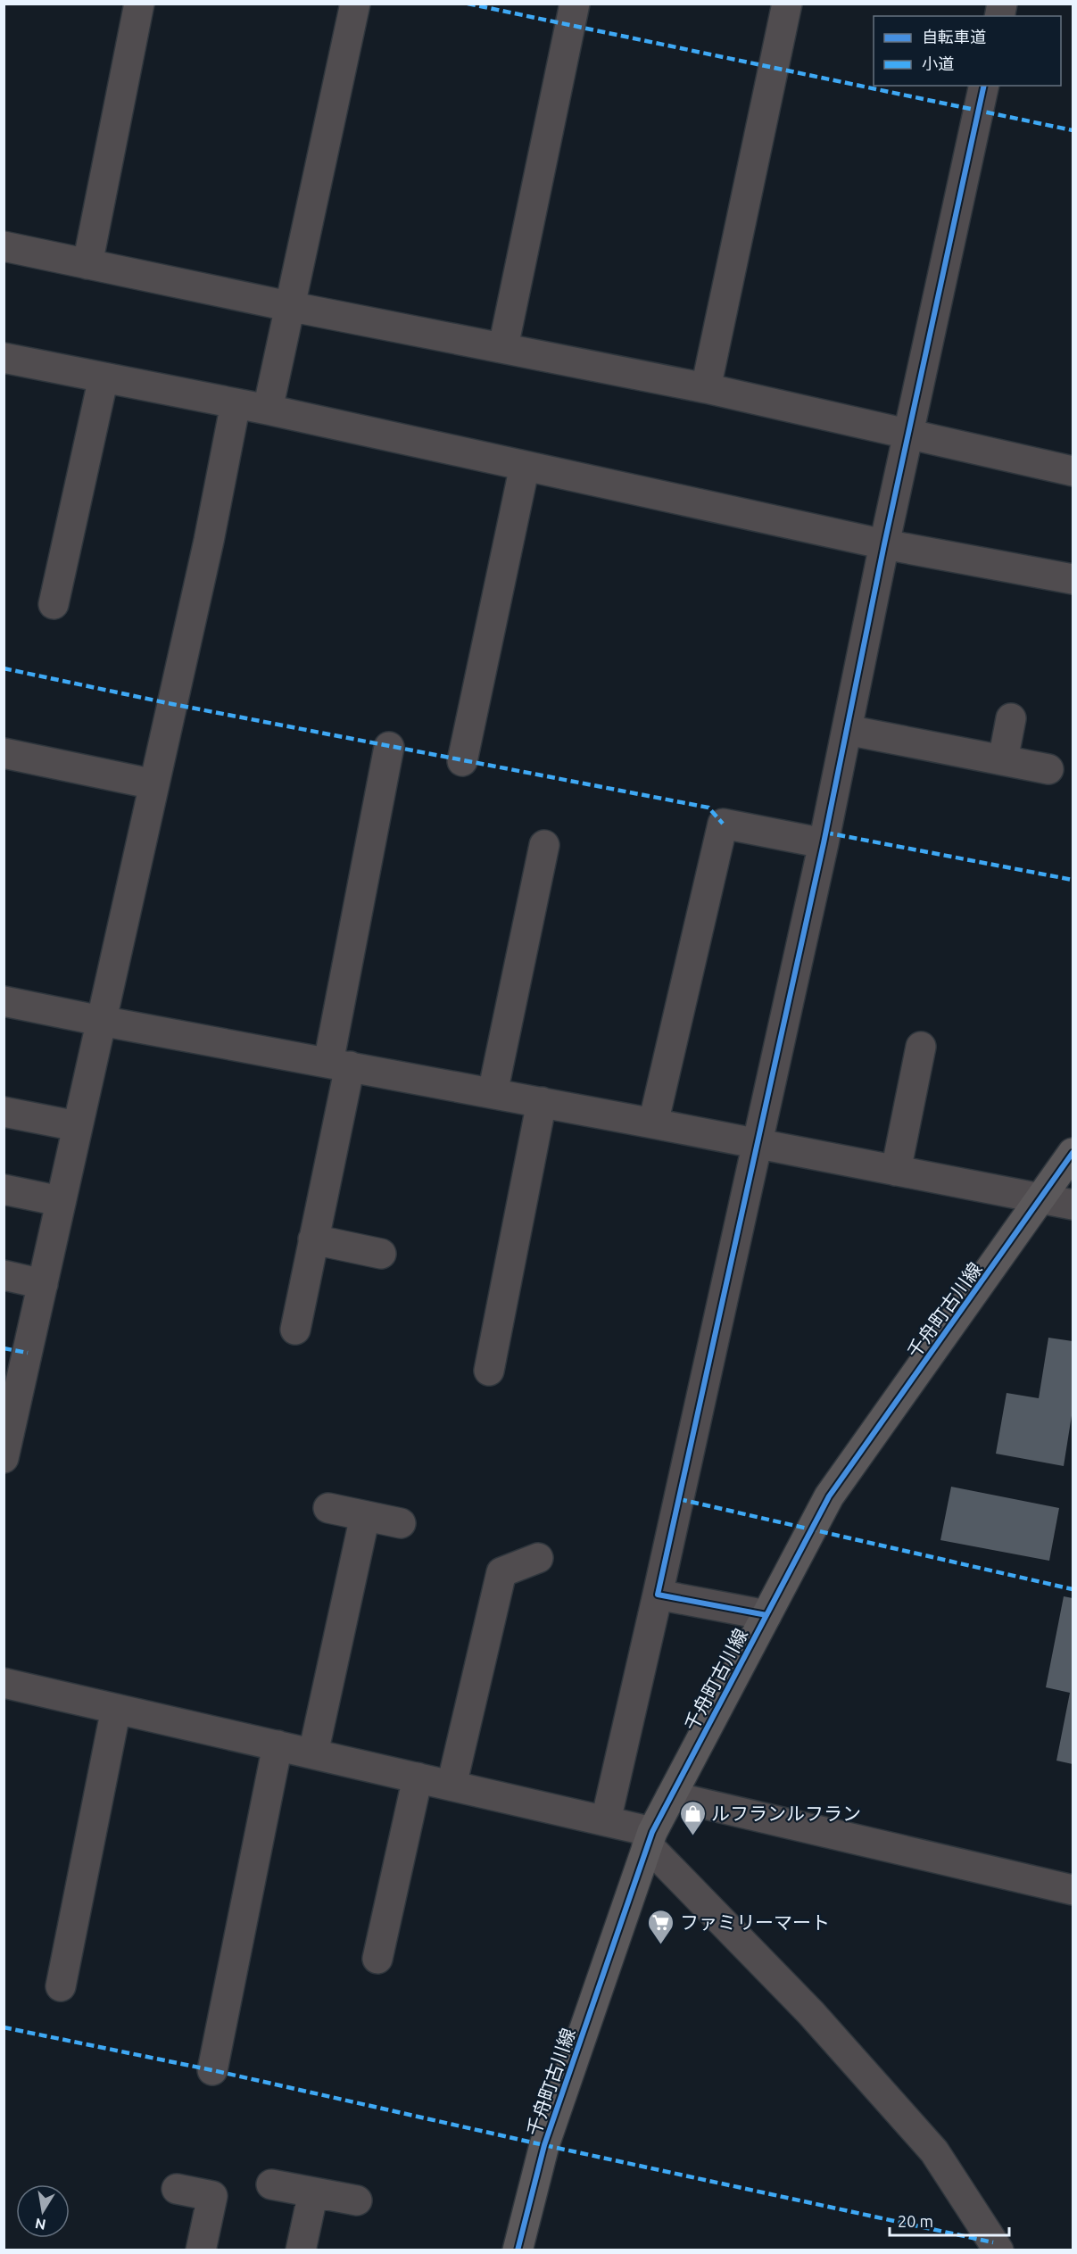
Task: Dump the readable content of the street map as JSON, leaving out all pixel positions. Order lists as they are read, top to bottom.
{
  "streets": {
    "street": ["千舟町古川線"]
  },
  "places": {
    "shop": ["ルフランルフラン"],
    "supermarket": ["ファミリーマート"]
  },
  "legend": ["自転車道", "小道"],
  "scale_bar": "20 m",
  "north": "bottom"
}
